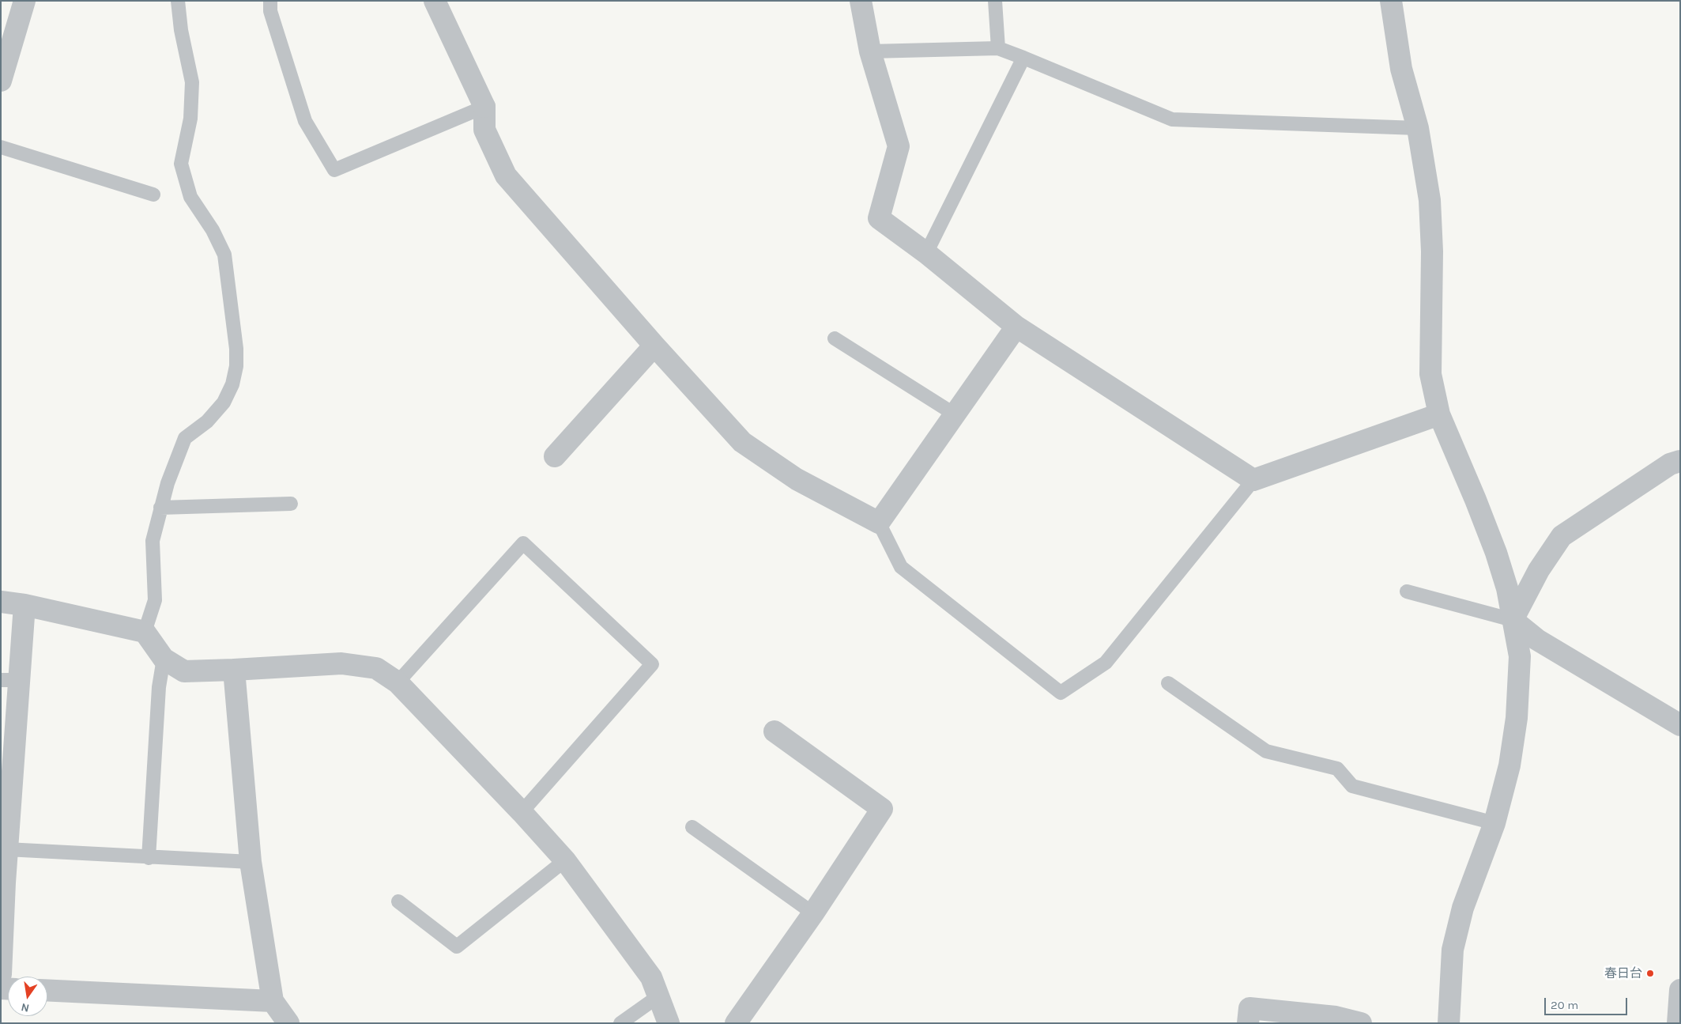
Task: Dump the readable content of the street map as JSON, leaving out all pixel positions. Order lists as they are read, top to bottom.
{
  "places": ["春日台"],
  "scale_bar": "20 m",
  "north": "bottom"
}
